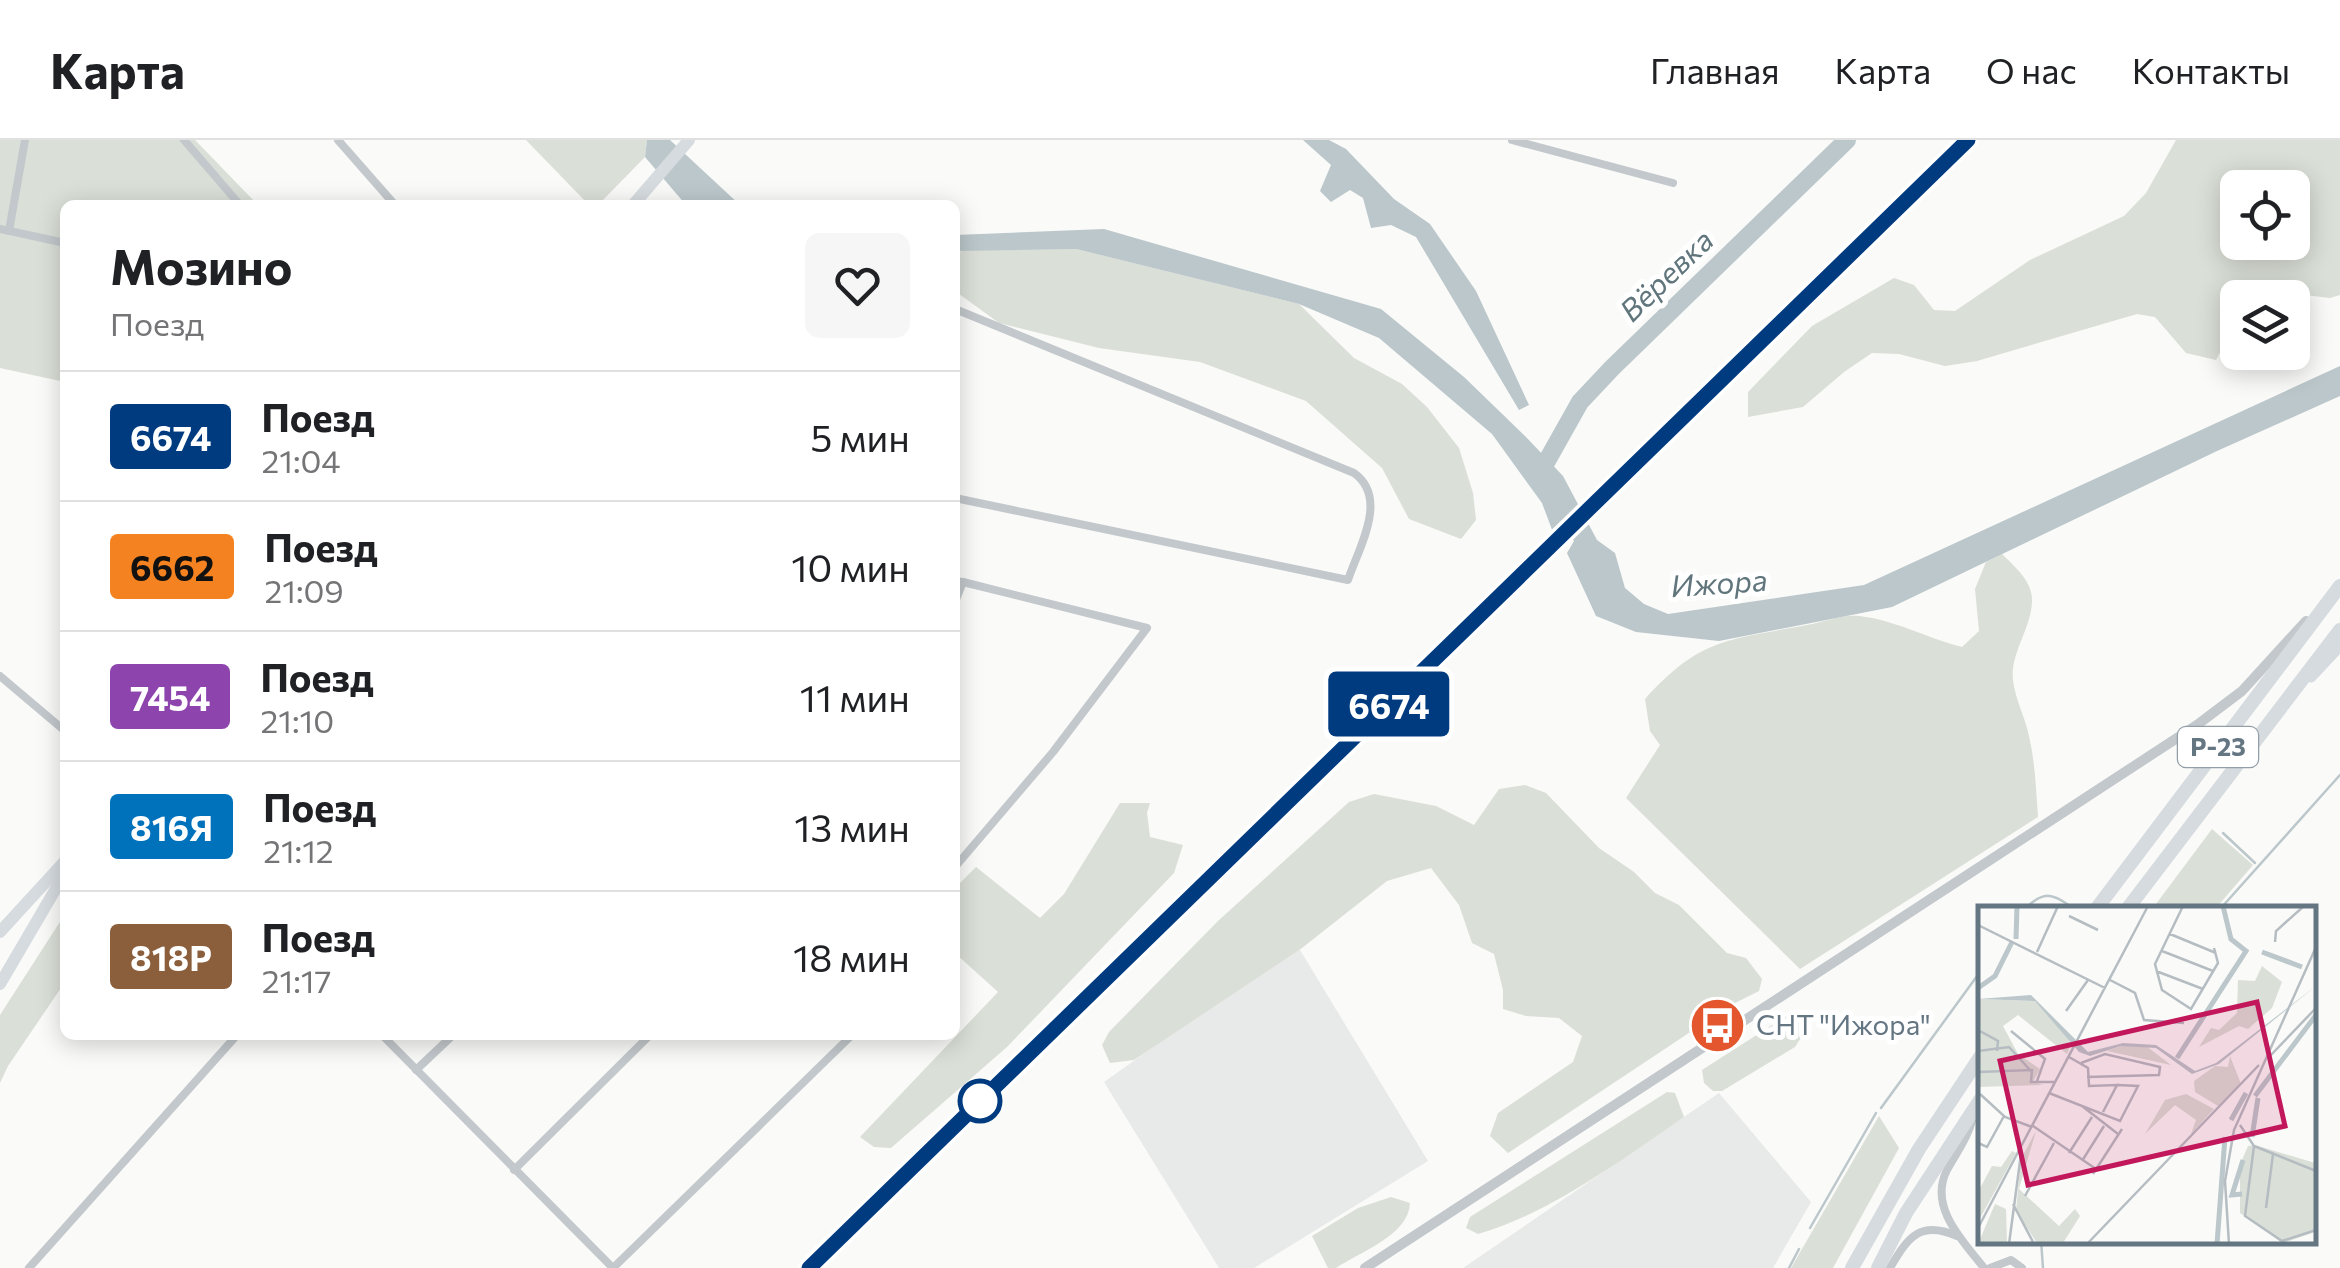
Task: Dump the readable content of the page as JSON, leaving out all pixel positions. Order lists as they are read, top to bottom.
{
  "streets": {
    "highway": ["Р-23"]
  },
  "water": ["Вёревка", "Ижора"],
  "places": {
    "bus stop": ["СНТ \"Ижора\""]
  },
  "page": {
    "header": "Карта",
    "nav": [
      "Главная",
      "Карта",
      "О нас",
      "Контакты"
    ],
    "on_map": "6674",
    "heading": ["Мозино", "Поезд"],
    "list": [
      {
        "mark": "6674",
        "name": "Поезд",
        "note": "21:04",
        "value": "5 мин"
      },
      {
        "mark": "6662",
        "name": "Поезд",
        "note": "21:09",
        "value": "10 мин"
      },
      {
        "mark": "7454",
        "name": "Поезд",
        "note": "21:10",
        "value": "11 мин"
      },
      {
        "mark": "816Я",
        "name": "Поезд",
        "note": "21:12",
        "value": "13 мин"
      },
      {
        "mark": "818Р",
        "name": "Поезд",
        "note": "21:17",
        "value": "18 мин"
      }
    ]
  }
}
